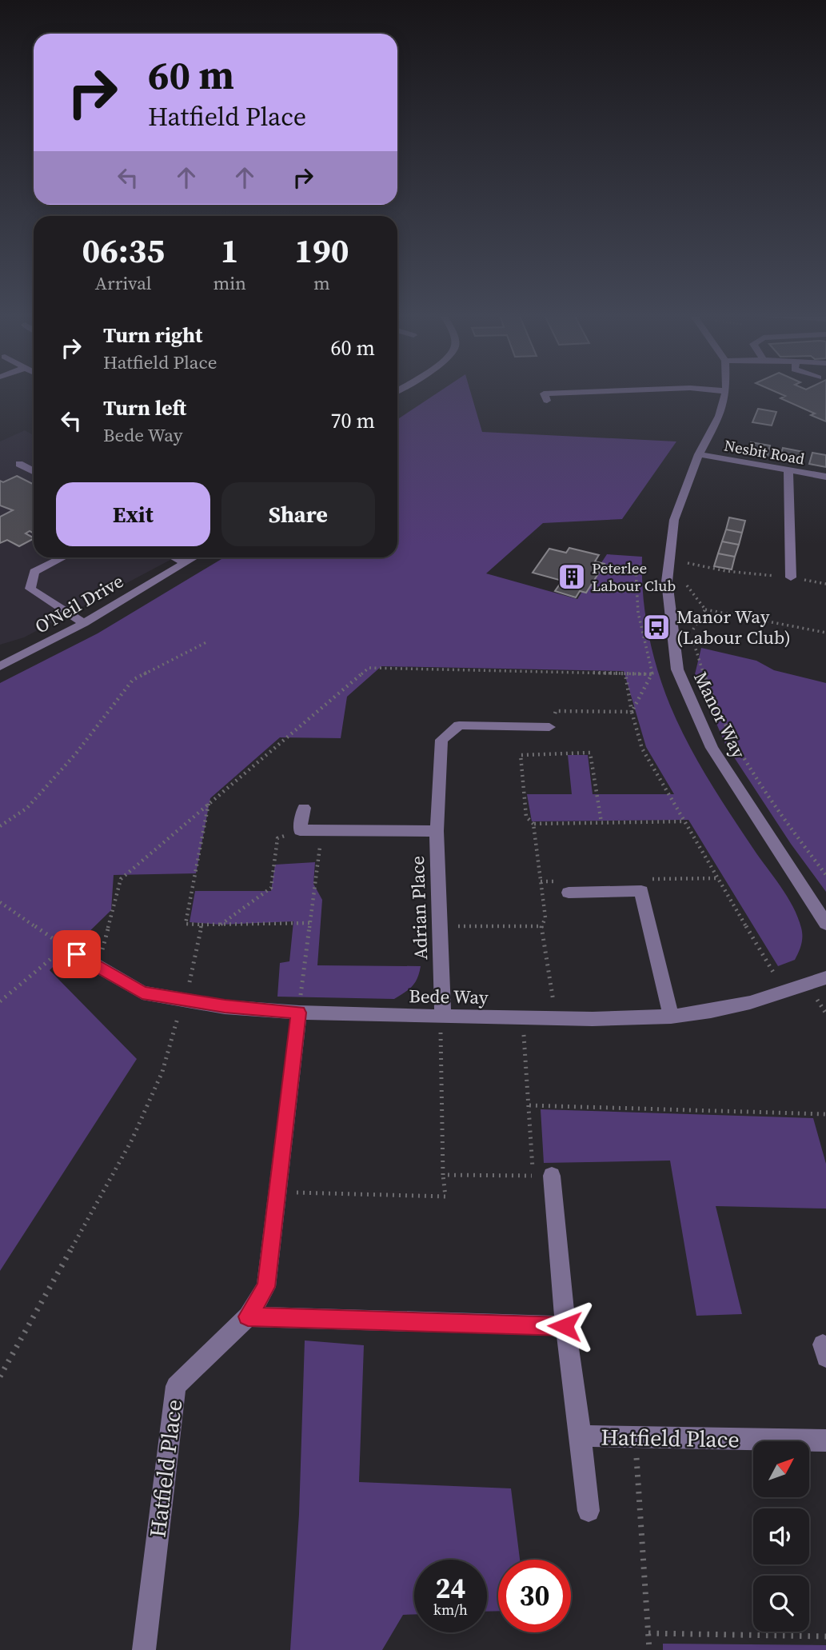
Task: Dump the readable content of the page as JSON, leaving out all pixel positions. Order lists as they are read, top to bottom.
{
  "streets": {
    "street": [
      "Nesbit Road",
      "O'Neil Drive",
      "Manor Way",
      "Adrian Place",
      "Bede Way",
      "Hatfield Place"
    ]
  },
  "crossings": [
    ["Nesbit Road", "Manor Way"],
    ["Adrian Place", "Bede Way"],
    ["Bede Way", "Hatfield Place"]
  ],
  "places": {
    "building": ["Peterlee Labour Club"],
    "bus stop": ["Manor Way (Labour Club)"]
  },
  "north": "top right",
  "page": {
    "turn": ["60 m", "Hatfield Place"],
    "eta": [
      "06:35",
      "Arrival",
      "1",
      "min",
      "190",
      "m"
    ],
    "list": [
      {
        "name": "Turn right",
        "note": "Hatfield Place",
        "value": "60 m"
      },
      {
        "name": "Turn left",
        "note": "Bede Way",
        "value": "70 m"
      }
    ],
    "buttons": ["Exit", "Share"],
    "speed": "24 km/h",
    "limit": "30"
  }
}
